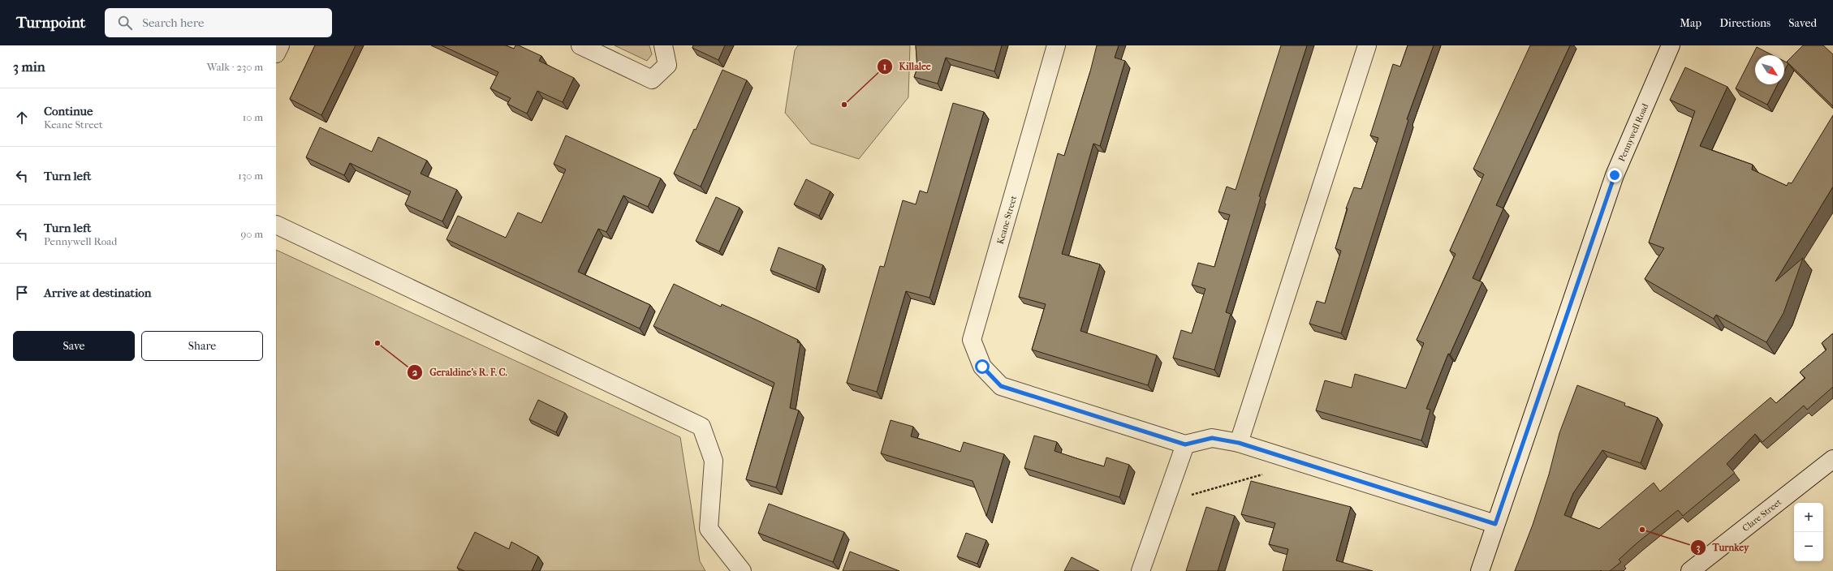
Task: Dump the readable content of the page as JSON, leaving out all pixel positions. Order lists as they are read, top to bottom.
{
  "streets": {
    "street": ["Pennywell Road", "Keane Street", "Clare Street"]
  },
  "places": ["Killalee", "Geraldine's R. F. C.", "Turnkey"],
  "north": "bottom right",
  "page": {
    "header": "Turnpoint",
    "search": "Search here",
    "nav": ["Map", "Directions", "Saved"],
    "heading": ["3 min", "Walk · 230 m"],
    "list": [
      ["Continue", "Keane Street", "10 m"],
      ["Turn left", "130 m"],
      ["Turn left", "Pennywell Road", "90 m"],
      "Arrive at destination"
    ],
    "buttons": ["Save", "Share"],
    "map_buttons": ["+", "−"]
  }
}
